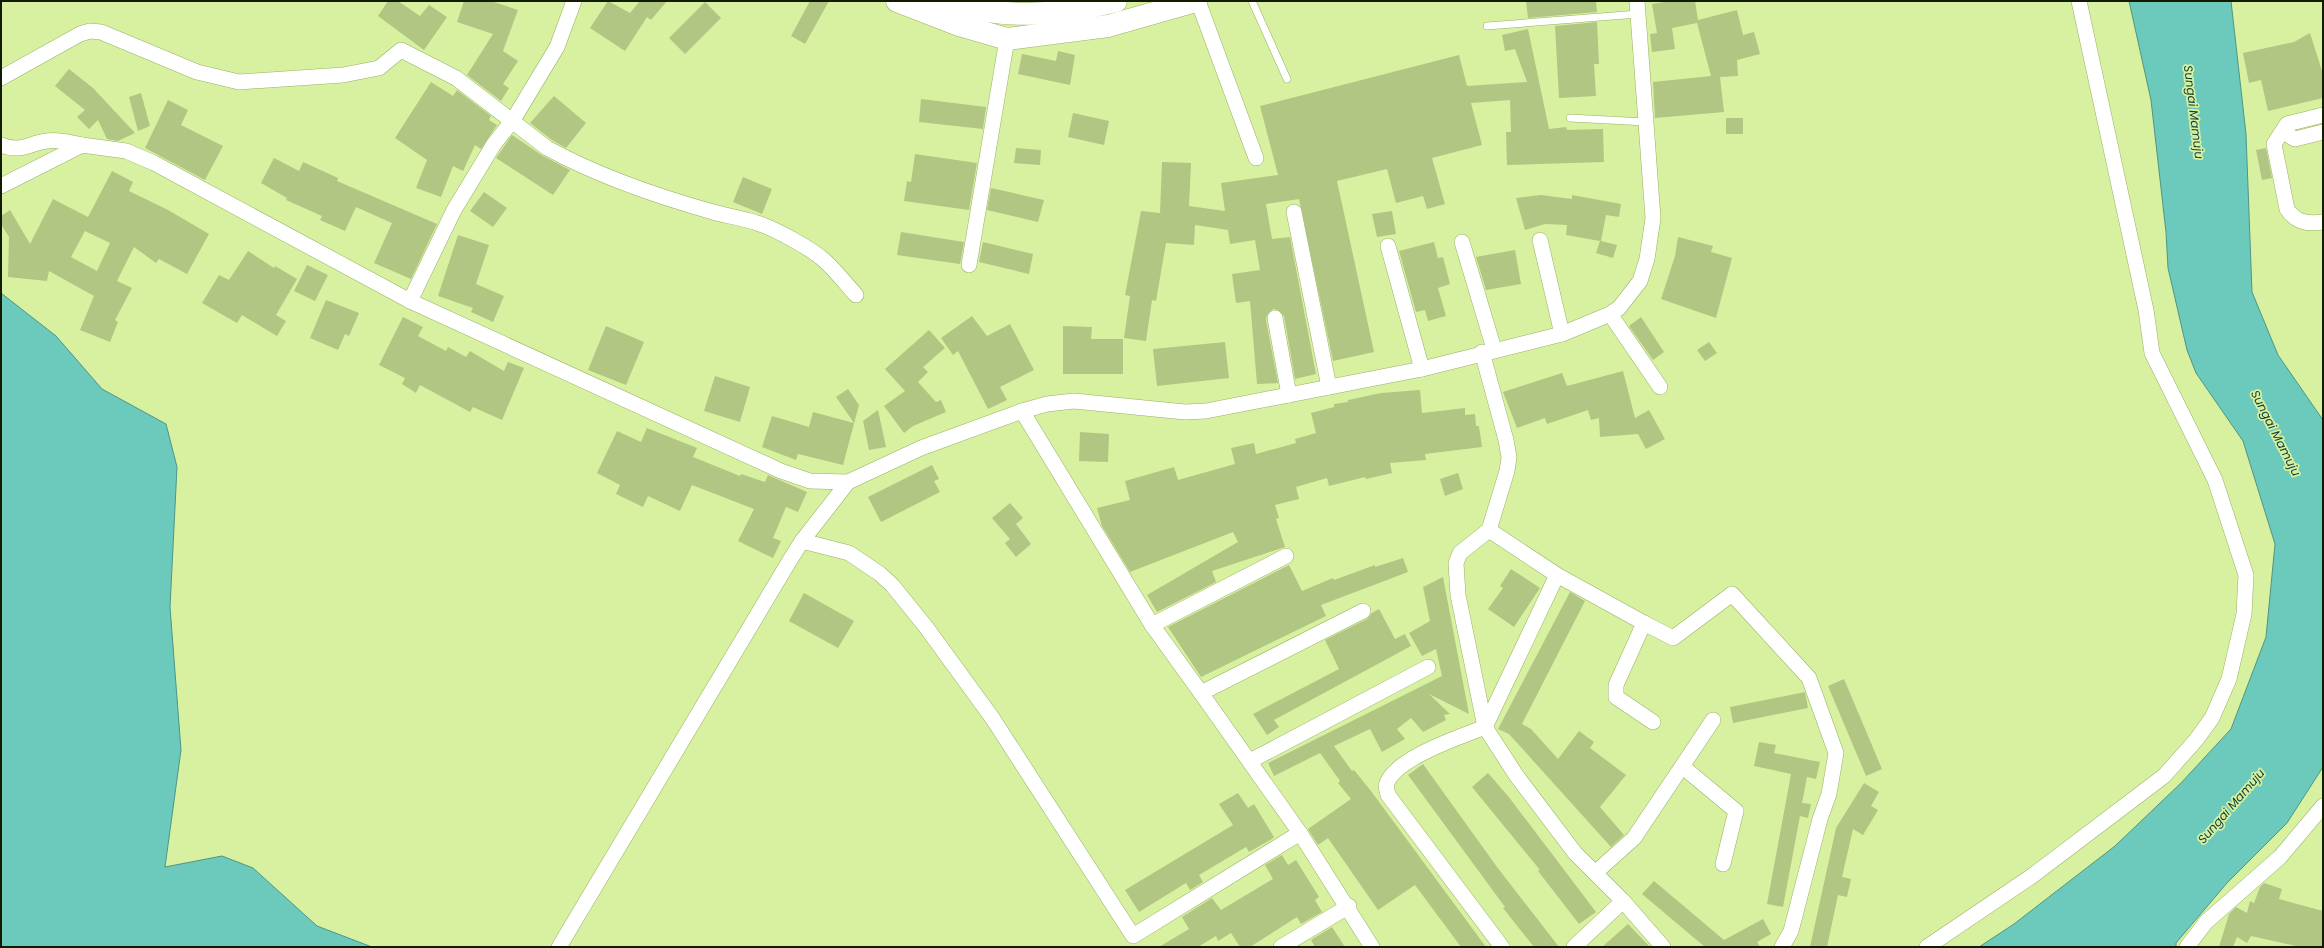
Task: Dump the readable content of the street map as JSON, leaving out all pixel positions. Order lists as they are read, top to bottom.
{
  "water": ["Sungai Mamuju"]
}
